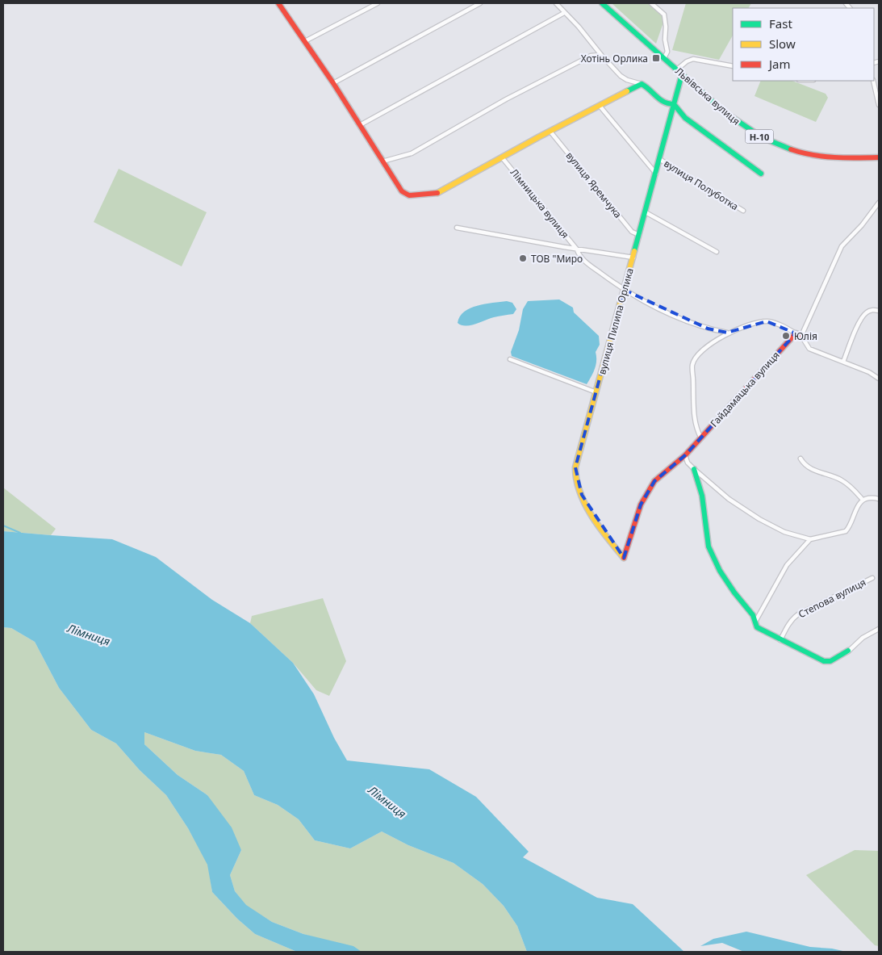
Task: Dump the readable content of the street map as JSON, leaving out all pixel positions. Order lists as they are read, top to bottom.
{
  "streets": {
    "street": [
      "Львівська вулиця",
      "Н-10",
      "вулиця Яремчука",
      "вулиця Полуботка",
      "Лімницька вулиця",
      "вулиця Пилипа Орлика",
      "Гайдамацька вулиця",
      "Степова вулиця"
    ]
  },
  "crossings": [
    ["Львівська вулиця", "вулиця Пилипа Орлика"],
    ["вулиця Яремчука", "вулиця Пилипа Орлика"],
    ["вулиця Полуботка", "вулиця Пилипа Орлика"],
    ["Лімницька вулиця", "вулиця Пилипа Орлика"],
    ["вулиця Пилипа Орлика", "Гайдамацька вулиця"]
  ],
  "water": ["Лімниця"],
  "places": {
    "transit": ["Хотінь Орлика"],
    "other": ["ТОВ \"Миро", "Юлія"]
  },
  "legend": ["Fast", "Slow", "Jam"]
}
